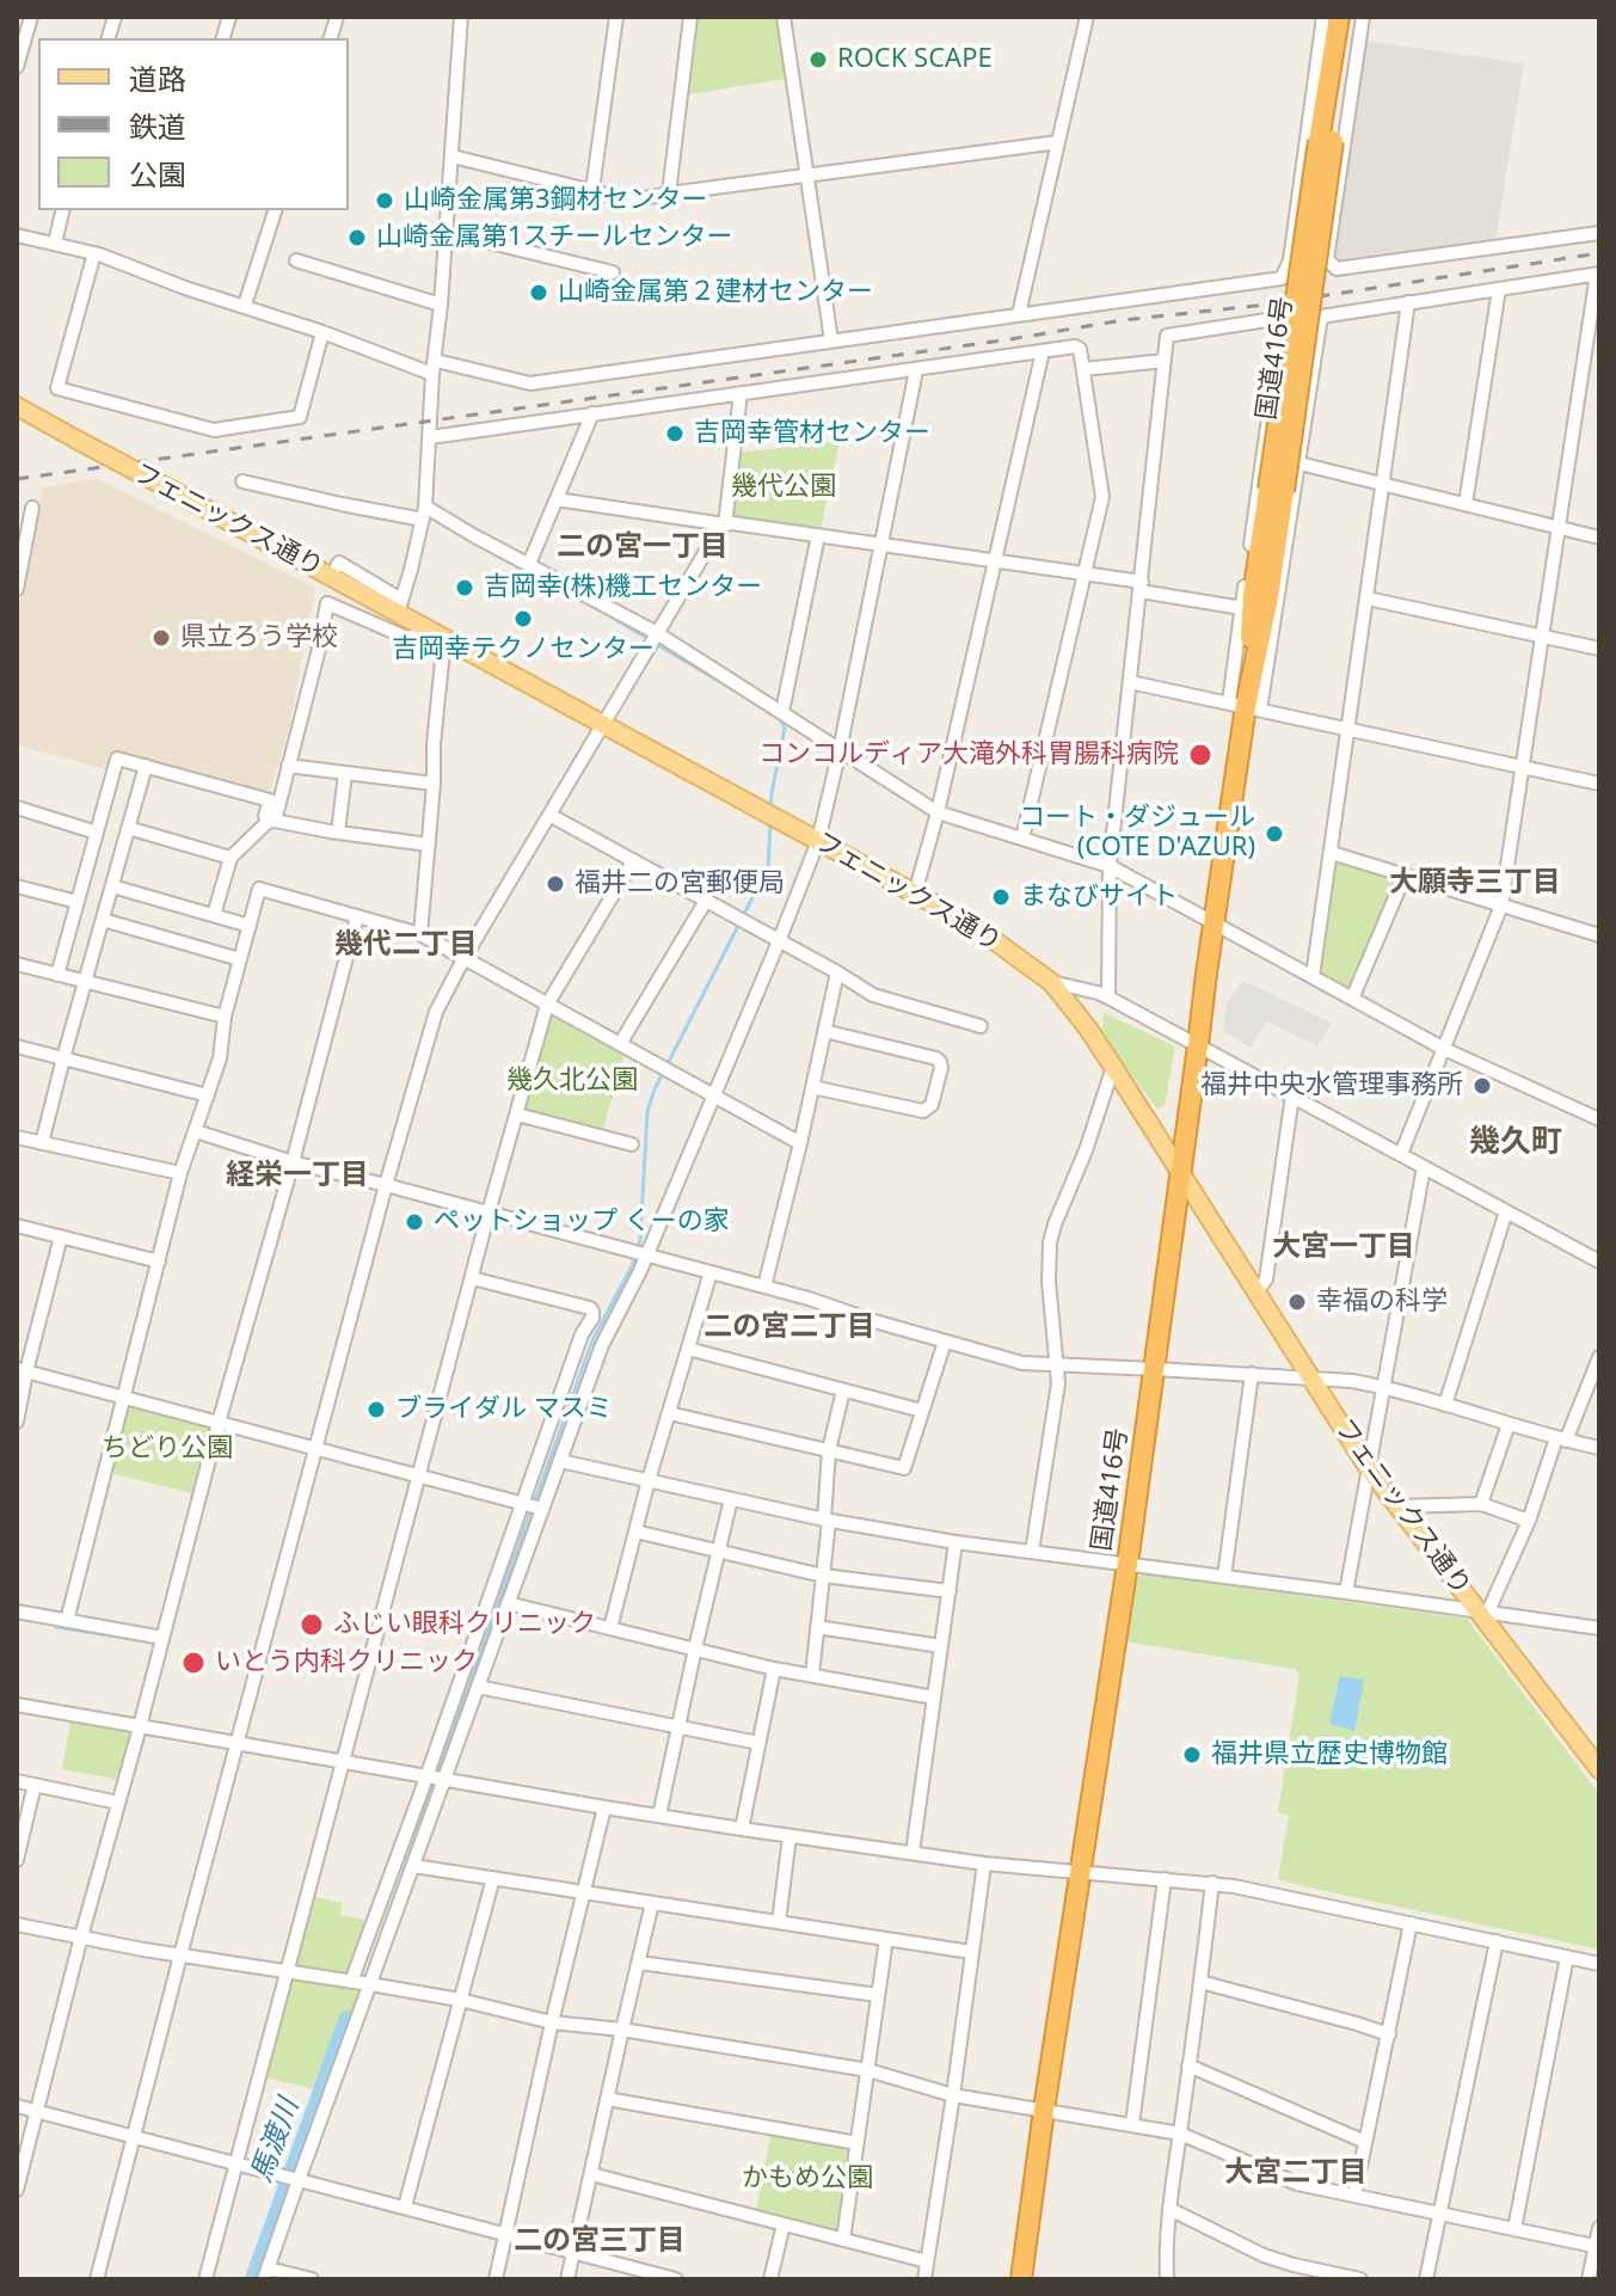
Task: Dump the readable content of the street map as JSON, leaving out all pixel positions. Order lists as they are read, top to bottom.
{
  "streets": {
    "highway": ["国道416号"],
    "main road": ["フェニックス通り"]
  },
  "crossings": [
    ["国道416号", "フェニックス通り"]
  ],
  "districts": [
    "二の宮一丁目",
    "大願寺三丁目",
    "幾代二丁目",
    "幾久町",
    "経栄一丁目",
    "大宮一丁目",
    "二の宮二丁目",
    "大宮二丁目",
    "二の宮三丁目"
  ],
  "water": ["馬渡川"],
  "parks": [
    "幾代公園",
    "幾久北公園",
    "ちどり公園",
    "かもめ公園"
  ],
  "places": [
    "ROCK SCAPE",
    "山崎金属第3鋼材センター",
    "山崎金属第1スチールセンター",
    "山崎金属第２建材センター",
    "吉岡幸管材センター",
    "吉岡幸(株)機工センター",
    "吉岡幸テクノセンター",
    "県立ろう学校",
    "コンコルディア大滝外科胃腸科病院",
    "コート・ダジュール (COTE D'AZUR)",
    "福井二の宮郵便局",
    "まなびサイト",
    "福井中央水管理事務所",
    "ペットショップ くーの家",
    "幸福の科学",
    "ブライダル マスミ",
    "ふじい眼科クリニック",
    "いとう内科クリニック",
    "福井県立歴史博物館"
  ],
  "legend": ["道路", "鉄道", "公園"]
}
